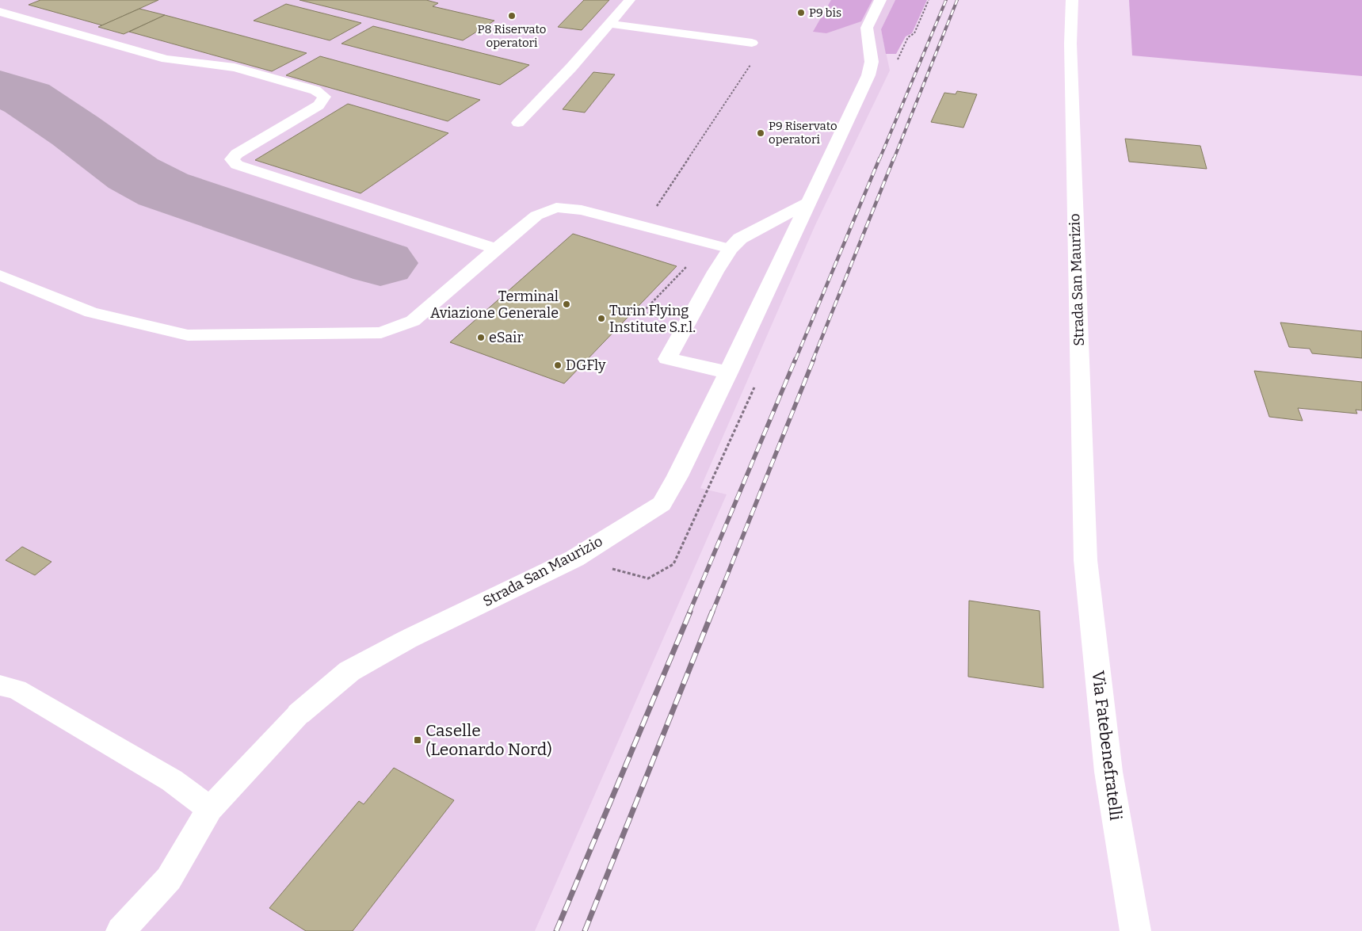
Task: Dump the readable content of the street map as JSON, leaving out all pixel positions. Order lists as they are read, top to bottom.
{
  "streets": {
    "street": ["Strada San Maurizio", "Via Fatebenefratelli"]
  },
  "crossings": [
    ["Strada San Maurizio", "Via Fatebenefratelli"]
  ],
  "places": {
    "other": [
      "P9 bis",
      "P8 Riservato operatori",
      "P9 Riservato operatori",
      "Terminal Aviazione Generale",
      "Turin Flying Institute S.r.l.",
      "eSair",
      "DGFly"
    ],
    "transit": ["Caselle (Leonardo Nord)"]
  }
}
